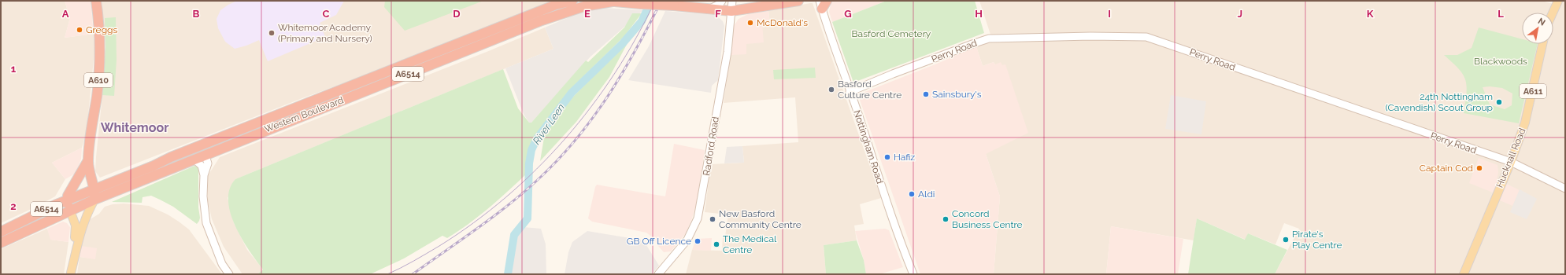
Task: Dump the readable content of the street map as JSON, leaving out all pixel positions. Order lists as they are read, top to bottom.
{
  "streets": {
    "highway": ["A6514", "A610", "Western Boulevard"],
    "main road": ["A611", "Hucknall Road"],
    "street": ["Perry Road", "Radford Road", "Nottingham Road"]
  },
  "crossings": [
    ["Perry Road", "Nottingham Road"],
    ["Perry Road", "Hucknall Road"],
    ["A6514", "Western Boulevard"],
    ["A6514", "Radford Road"],
    ["A610", "Western Boulevard"]
  ],
  "districts": ["Whitemoor"],
  "water": ["River Leen"],
  "parks": ["Basford Cemetery", "Blackwoods"],
  "places": [
    "McDonald's",
    "Greggs",
    "Whitemoor Academy (Primary and Nursery)",
    "Basford Culture Centre",
    "Sainsbury's",
    "24th Nottingham (Cavendish) Scout Group",
    "Hafiz",
    "Captain Cod",
    "Aldi",
    "New Basford Community Centre",
    "Concord Business Centre",
    "Pirate's Play Centre",
    "GB Off Licence",
    "The Medical Centre"
  ],
  "north": "top right",
  "grid": {
    "columns": [
      "A",
      "B",
      "C",
      "D",
      "E",
      "F",
      "G",
      "H",
      "I",
      "J",
      "K",
      "L"
    ],
    "rows": ["1", "2"]
  }
}
